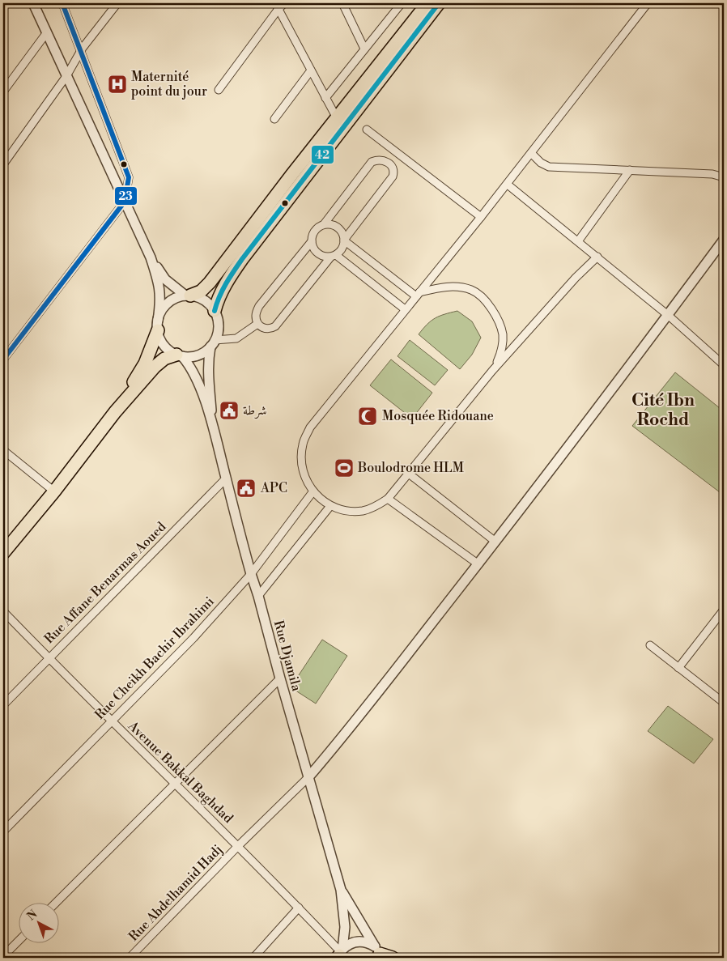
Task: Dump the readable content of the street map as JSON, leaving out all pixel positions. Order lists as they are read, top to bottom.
{
  "streets": {
    "street": [
      "Rue Affane Benarmas Aoued",
      "Rue Djamila",
      "Rue Cheikh Bachir Ibrahimi",
      "Avenue Bakkal Baghdad",
      "Rue Abdelhamid Hadj"
    ]
  },
  "crossings": [
    ["Rue Affane Benarmas Aoued", "Rue Djamila"],
    ["Rue Affane Benarmas Aoued", "Avenue Bakkal Baghdad"],
    ["Rue Djamila", "Rue Cheikh Bachir Ibrahimi"],
    ["Rue Djamila", "Rue Abdelhamid Hadj"],
    ["Rue Cheikh Bachir Ibrahimi", "Avenue Bakkal Baghdad"],
    ["Avenue Bakkal Baghdad", "Rue Abdelhamid Hadj"]
  ],
  "districts": ["Cité Ibn Rochd"],
  "places": {
    "hospital": ["Maternité point du jour"],
    "public building": ["شرطة", "APC"],
    "mosque": ["Mosquée Ridouane"],
    "sports": ["Boulodrome HLM"]
  },
  "lines": ["transit line 42", "transit line 23"],
  "north": "top left"
}
